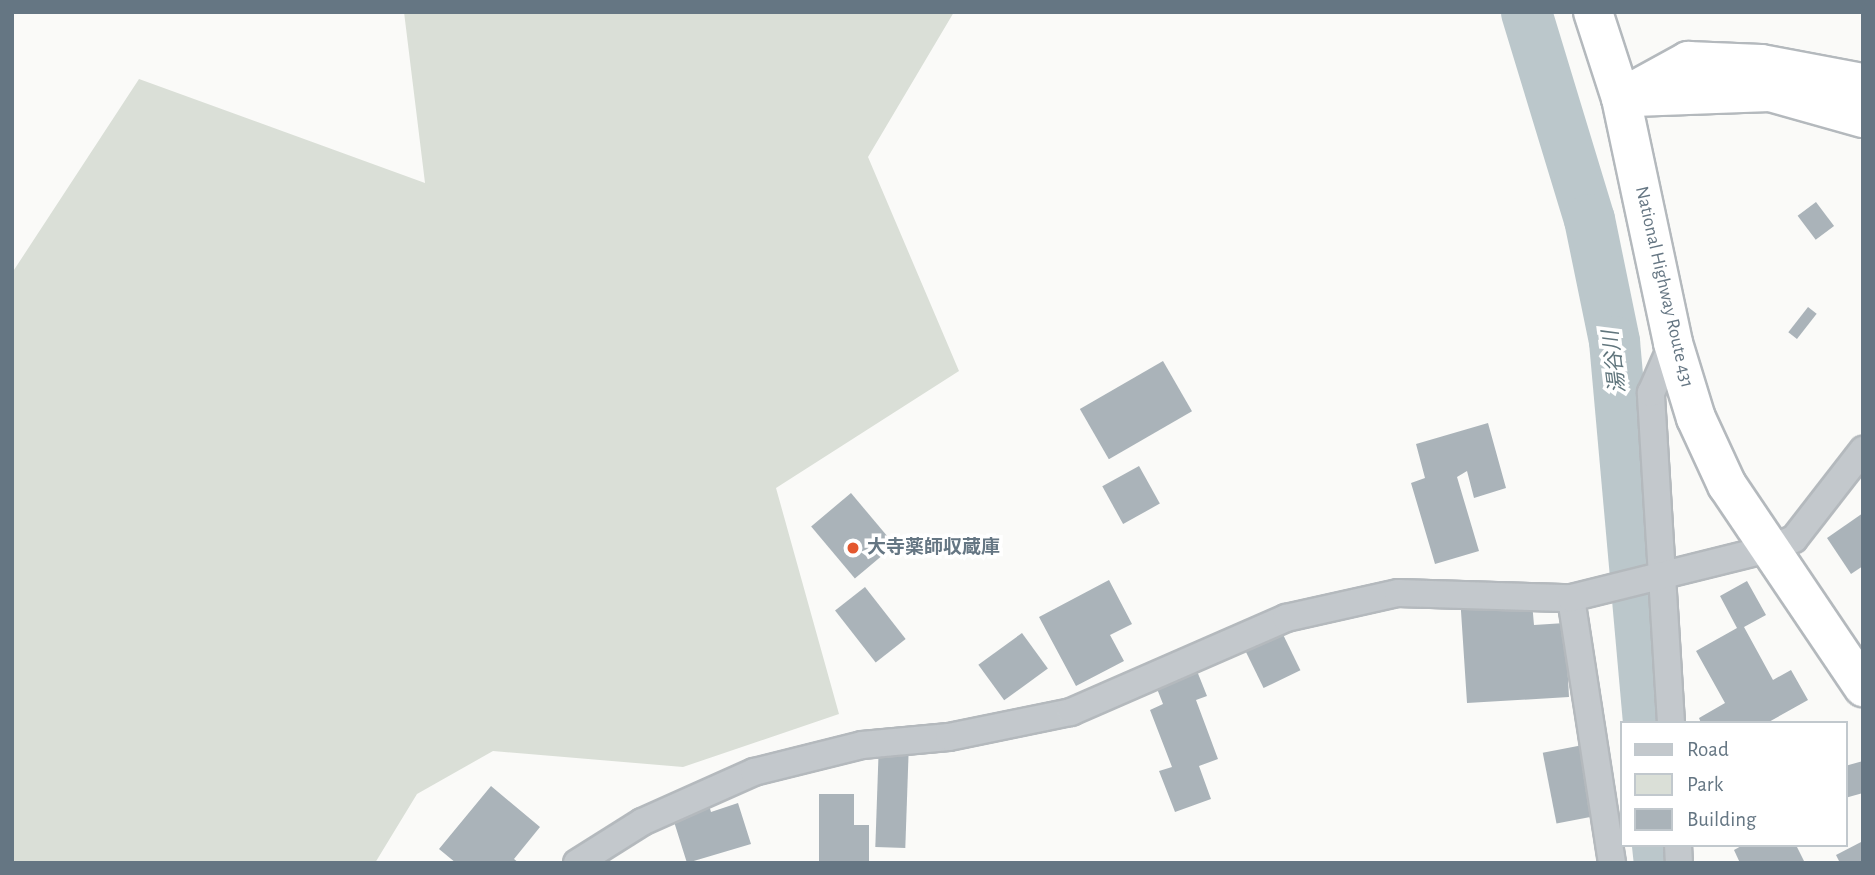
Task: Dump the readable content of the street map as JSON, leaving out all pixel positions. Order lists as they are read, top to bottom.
{
  "streets": {
    "highway": ["National Highway Route 431"]
  },
  "water": ["湯谷川"],
  "places": ["大寺薬師収蔵庫"],
  "legend": ["Road", "Park", "Building"]
}
